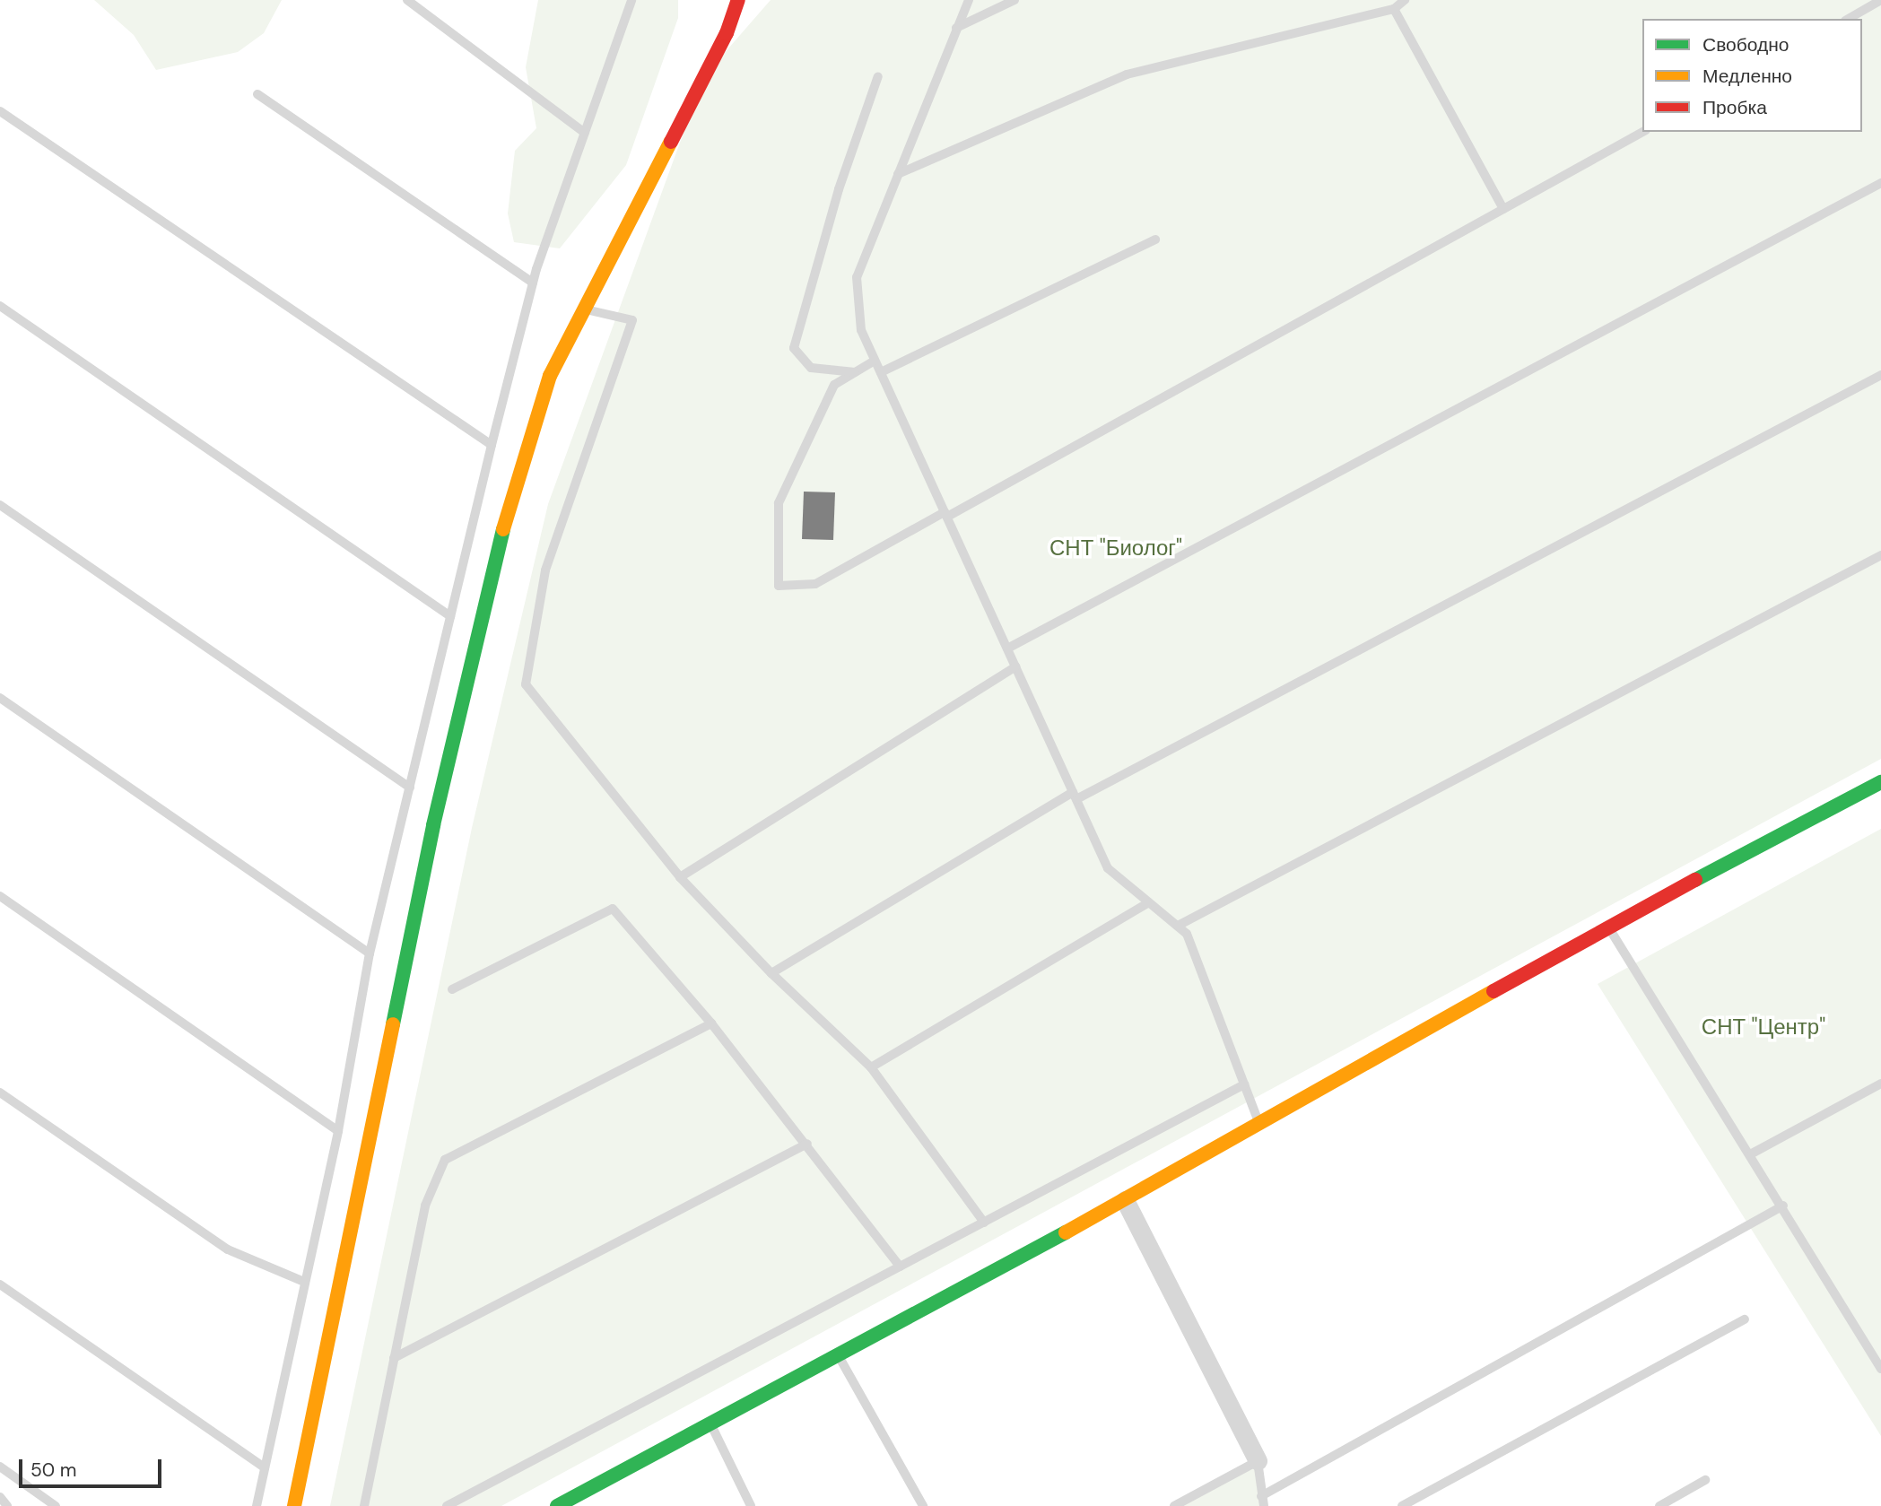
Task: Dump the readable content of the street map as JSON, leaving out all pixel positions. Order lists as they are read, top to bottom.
{
  "parks": ["СНТ \"Биолог\"", "СНТ \"Центр\""],
  "legend": ["Свободно", "Медленно", "Пробка"],
  "scale_bar": "50 m"
}
